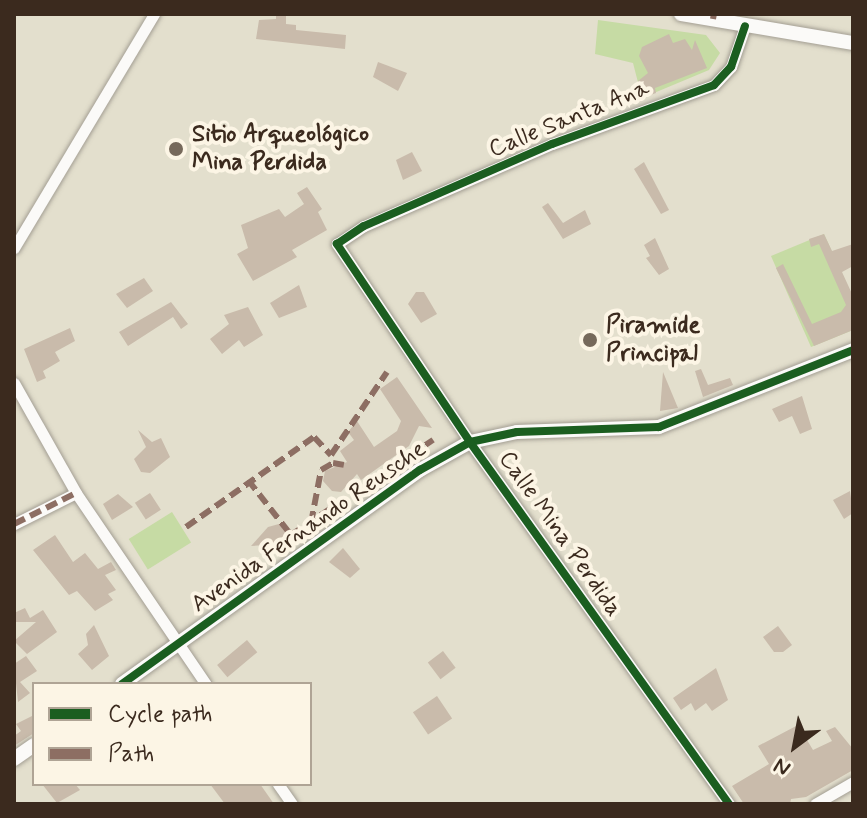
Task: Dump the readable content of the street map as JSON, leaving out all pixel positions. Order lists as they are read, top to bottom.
{
  "streets": {
    "street": ["Calle Santa Ana", "Avenida Fernando Reusche", "Calle Mina Perdida"]
  },
  "crossings": [
    ["Calle Santa Ana", "Calle Mina Perdida"],
    ["Avenida Fernando Reusche", "Calle Mina Perdida"]
  ],
  "places": ["Sitio Arqueológico Mina Perdida", "Piramide Principal"],
  "legend": ["Cycle path", "Path"],
  "north": "bottom left"
}
